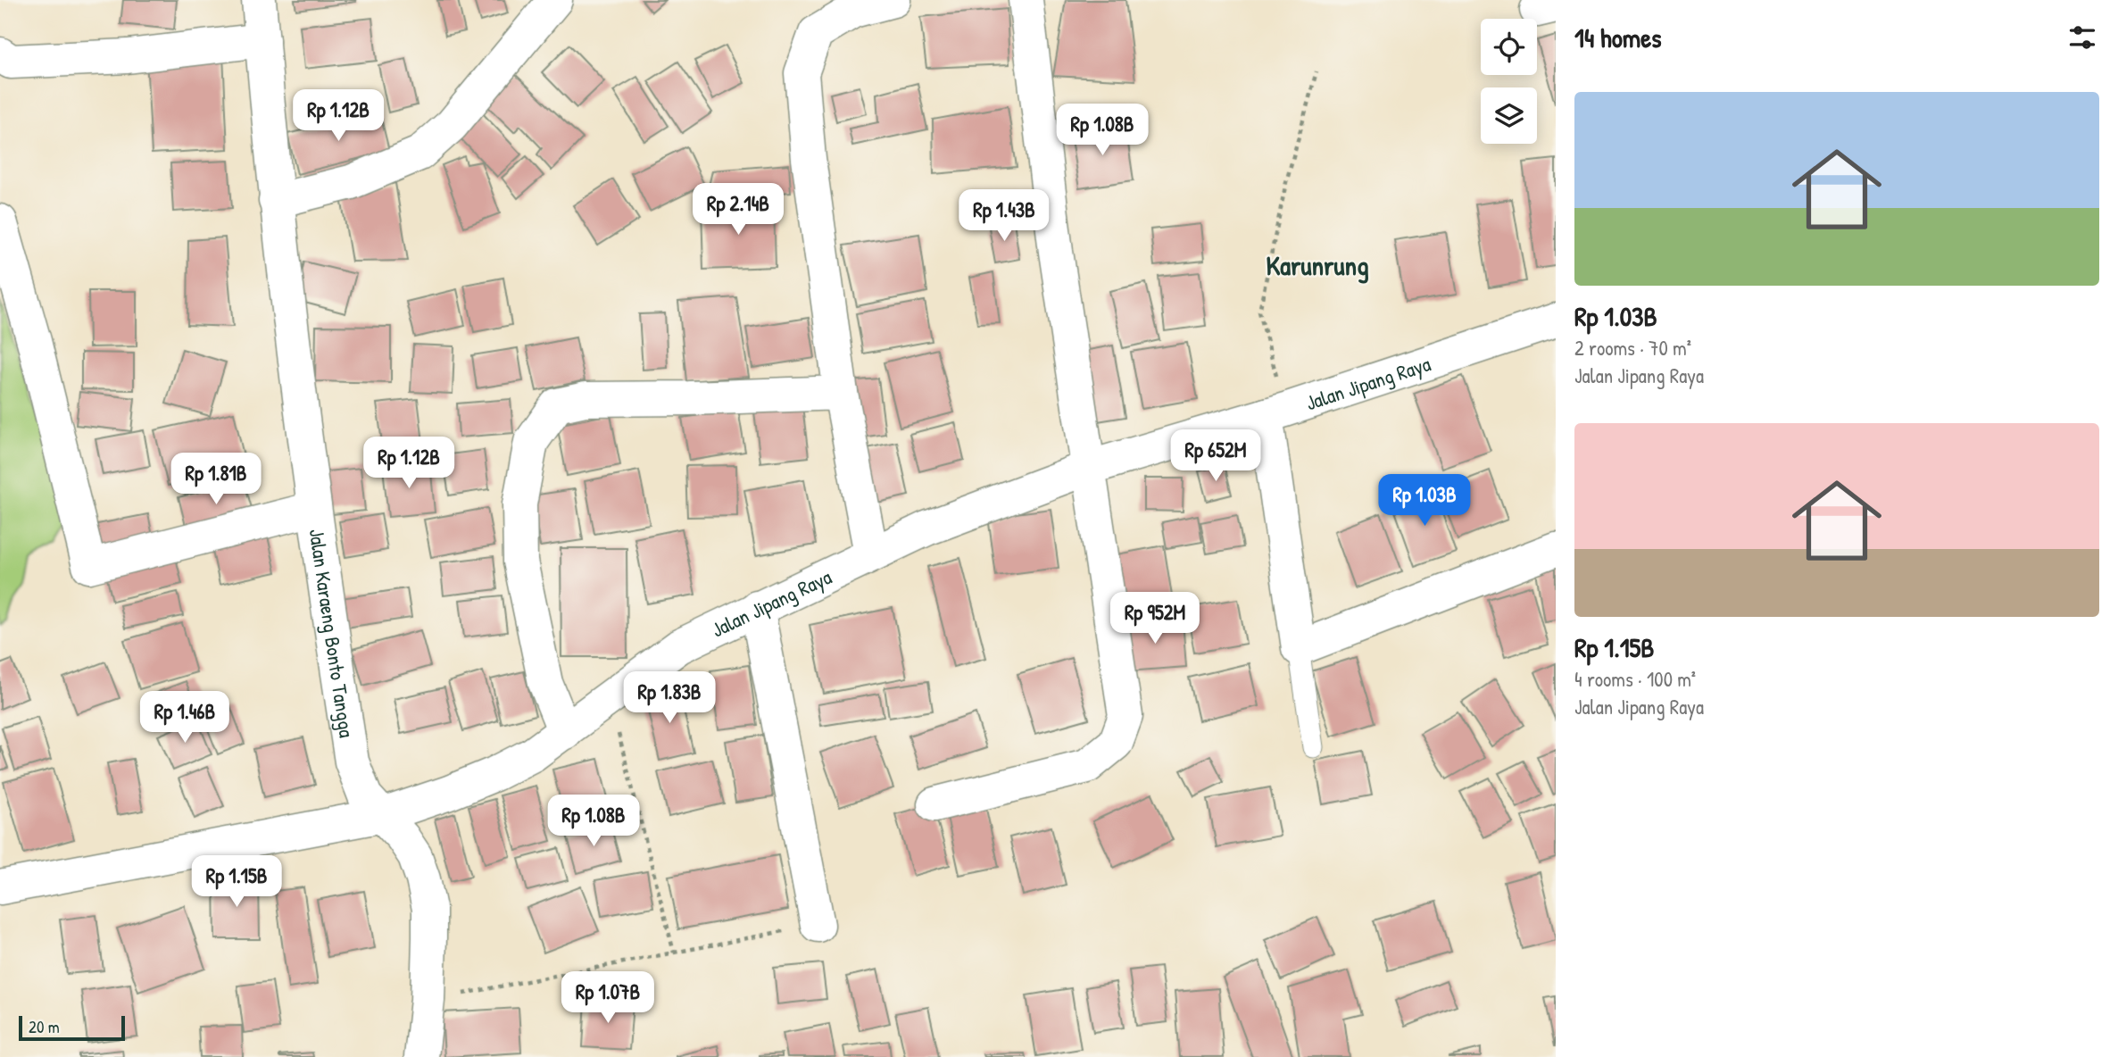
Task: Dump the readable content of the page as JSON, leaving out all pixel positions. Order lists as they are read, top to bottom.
{
  "streets": {
    "street": ["Jalan Jipang Raya", "Jalan Karaeng Bonto Tangga"]
  },
  "crossings": [
    ["Jalan Jipang Raya", "Jalan Karaeng Bonto Tangga"]
  ],
  "districts": ["Karunrung"],
  "scale_bar": "20 m",
  "page": {
    "heading": "14 homes",
    "list": [
      {
        "name": "Rp 1.03B",
        "note": "2 rooms · 70 m² · Jalan Jipang Raya"
      },
      {
        "name": "Rp 1.15B",
        "note": "4 rooms · 100 m² · Jalan Jipang Raya"
      }
    ],
    "price": [
      "Rp 1.12B",
      "Rp 1.08B",
      "Rp 2.14B",
      "Rp 1.43B",
      "Rp 652M",
      "Rp 1.12B",
      "Rp 1.81B",
      "Rp 1.03B",
      "Rp 952M",
      "Rp 1.83B",
      "Rp 1.46B",
      "Rp 1.08B",
      "Rp 1.15B",
      "Rp 1.07B"
    ],
    "scale": "20 m"
  }
}
